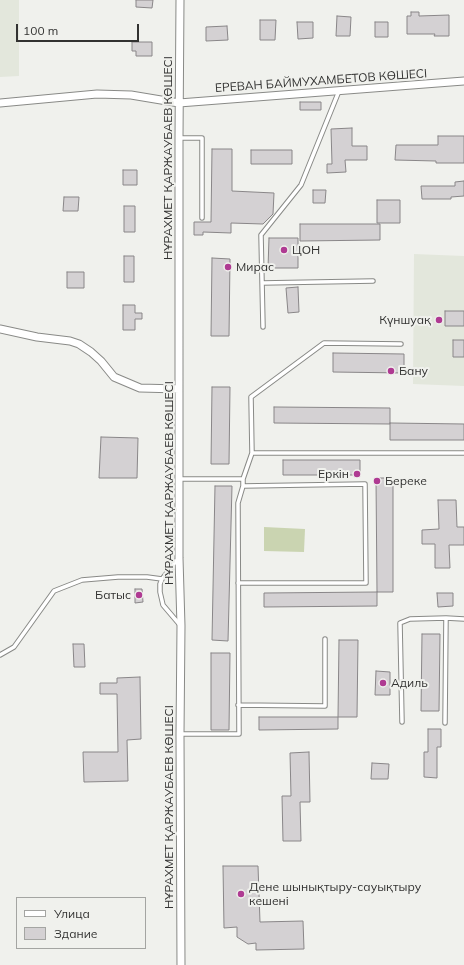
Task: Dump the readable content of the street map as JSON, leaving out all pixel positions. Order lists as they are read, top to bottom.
{
  "streets": {
    "street": ["ЕРЕВАН БАЙМУХАМБЕТОВ КӨШЕСІ", "НҰРАХМЕТ ҚАРЖАУБАЕВ КӨШЕСІ"]
  },
  "crossings": [
    ["ЕРЕВАН БАЙМУХАМБЕТОВ КӨШЕСІ", "НҰРАХМЕТ ҚАРЖАУБАЕВ КӨШЕСІ"]
  ],
  "places": [
    "ЦОН",
    "Мирас",
    "Күншуақ",
    "Бану",
    "Еркін",
    "Береке",
    "Батыс",
    "Адиль",
    "Дене шынықтыру-сауықтыру кешені"
  ],
  "legend": ["Улица", "Здание"],
  "scale_bar": "100 m"
}
